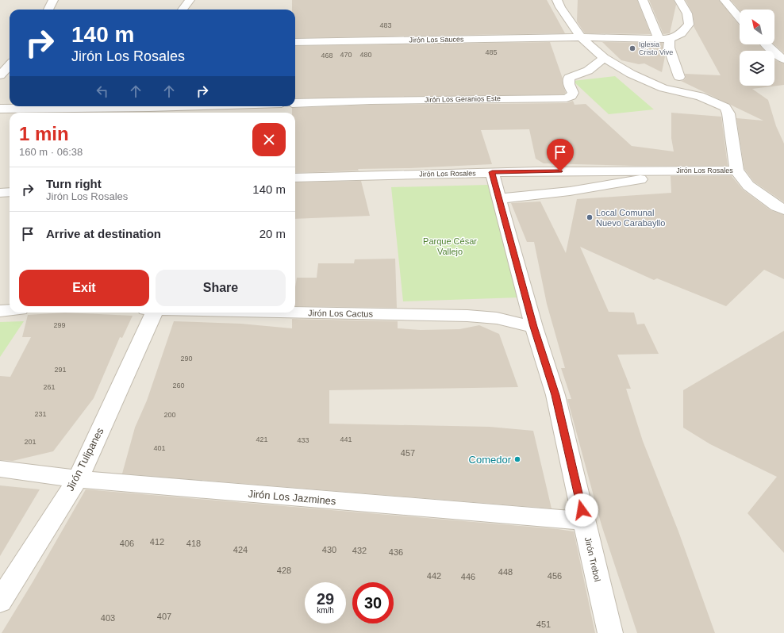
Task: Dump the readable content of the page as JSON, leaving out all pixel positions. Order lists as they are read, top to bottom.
{
  "streets": {
    "street": [
      "Jirón Los Sauces",
      "Jirón Los Geranios Este",
      "Jirón Los Rosales",
      "Jirón Los Cactus",
      "Jirón Tulipanes",
      "Jirón Los Jazmines",
      "Jirón Trebol"
    ]
  },
  "crossings": [
    ["Jirón Los Rosales", "Jirón Trebol"],
    ["Jirón Los Cactus", "Jirón Trebol"],
    ["Jirón Tulipanes", "Jirón Los Jazmines"],
    ["Jirón Los Jazmines", "Jirón Trebol"]
  ],
  "parks": ["Parque César Vallejo"],
  "places": ["Iglesia Cristo Vive", "Local Comunal Nuevo Carabayllo", "Comedor"],
  "house_numbers": [
    "483",
    "485",
    "470",
    "480",
    "468",
    "299",
    "290",
    "291",
    "260",
    "261",
    "231",
    "200",
    "421",
    "441",
    "433",
    "201",
    "401",
    "457",
    "412",
    "406",
    "418",
    "424",
    "430",
    "432",
    "436",
    "428",
    "448",
    "442",
    "456",
    "446",
    "407",
    "403",
    "451"
  ],
  "north": "top left",
  "page": {
    "turn": ["140 m", "Jirón Los Rosales"],
    "heading": ["1 min", "160 m · 06:38"],
    "list": [
      {
        "name": "Turn right",
        "note": "Jirón Los Rosales",
        "value": "140 m"
      },
      {
        "name": "Arrive at destination",
        "value": "20 m"
      }
    ],
    "buttons": ["Exit", "Share"],
    "speed": "29 km/h",
    "limit": "30"
  }
}
